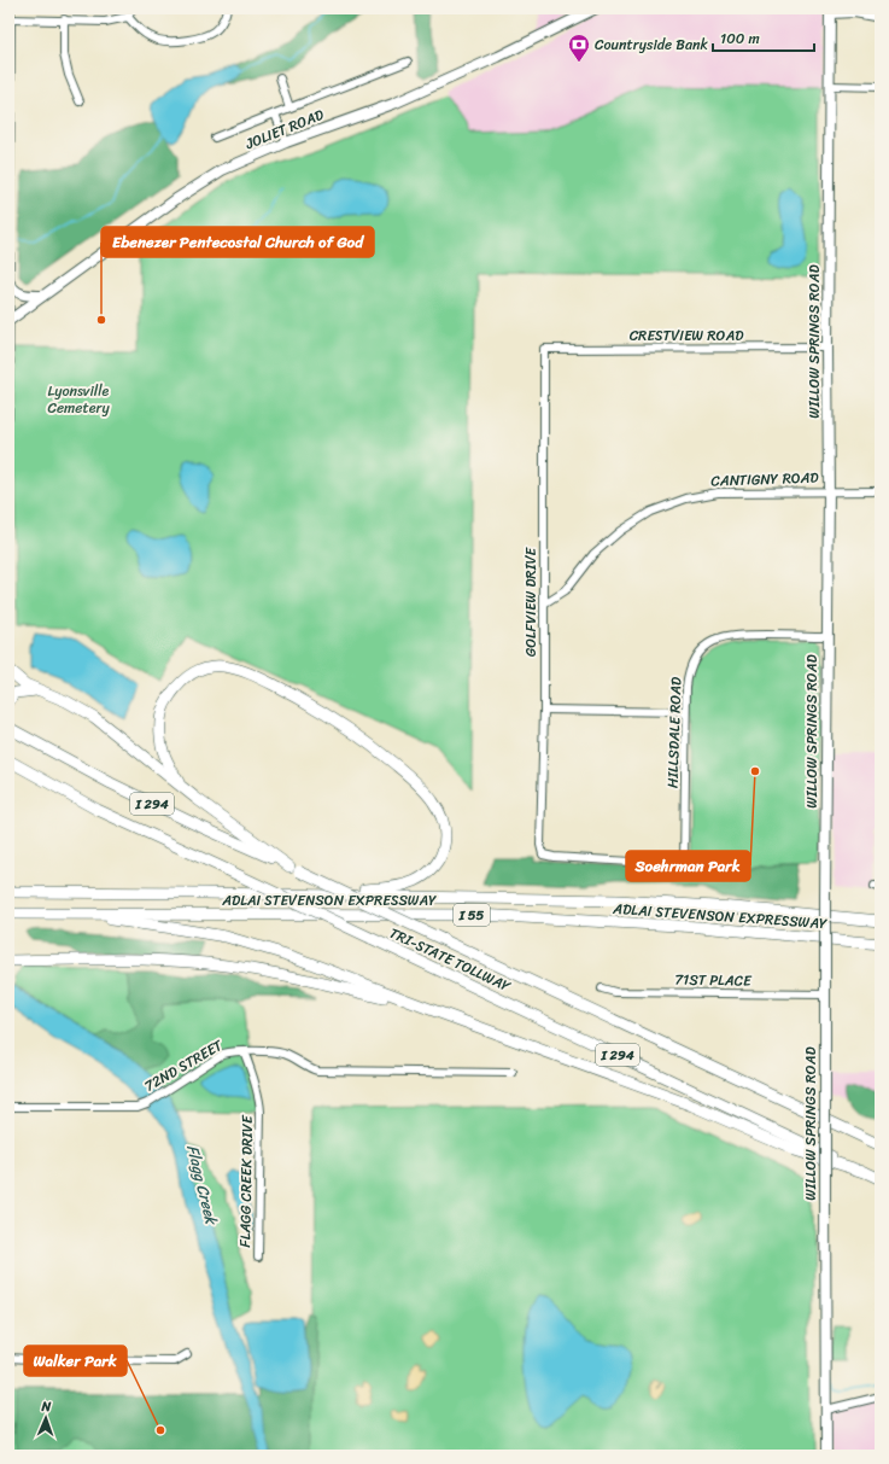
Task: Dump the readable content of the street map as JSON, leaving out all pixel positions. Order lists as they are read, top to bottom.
{
  "streets": {
    "highway": [
      "I 294",
      "ADLAI STEVENSON EXPRESSWAY",
      "I 55",
      "TRI-STATE TOLLWAY"
    ],
    "main road": ["JOLIET ROAD", "WILLOW SPRINGS ROAD"],
    "street": [
      "CRESTVIEW ROAD",
      "CANTIGNY ROAD",
      "GOLFVIEW DRIVE",
      "HILLSDALE ROAD",
      "71ST PLACE",
      "72ND STREET",
      "FLAGG CREEK DRIVE"
    ]
  },
  "crossings": [
    ["CRESTVIEW ROAD", "WILLOW SPRINGS ROAD"],
    ["CRESTVIEW ROAD", "GOLFVIEW DRIVE"],
    ["WILLOW SPRINGS ROAD", "CANTIGNY ROAD"],
    ["WILLOW SPRINGS ROAD", "HILLSDALE ROAD"],
    ["WILLOW SPRINGS ROAD", "71ST PLACE"],
    ["CANTIGNY ROAD", "GOLFVIEW DRIVE"],
    ["GOLFVIEW DRIVE", "HILLSDALE ROAD"],
    ["72ND STREET", "FLAGG CREEK DRIVE"]
  ],
  "water": ["Flagg Creek"],
  "parks": ["Lyonsville Cemetery"],
  "places": {
    "bank": ["Countryside Bank"],
    "other": ["Ebenezer Pentecostal Church of God", "Soehrman Park", "Walker Park"]
  },
  "scale_bar": "100 m",
  "north": "top"
}
